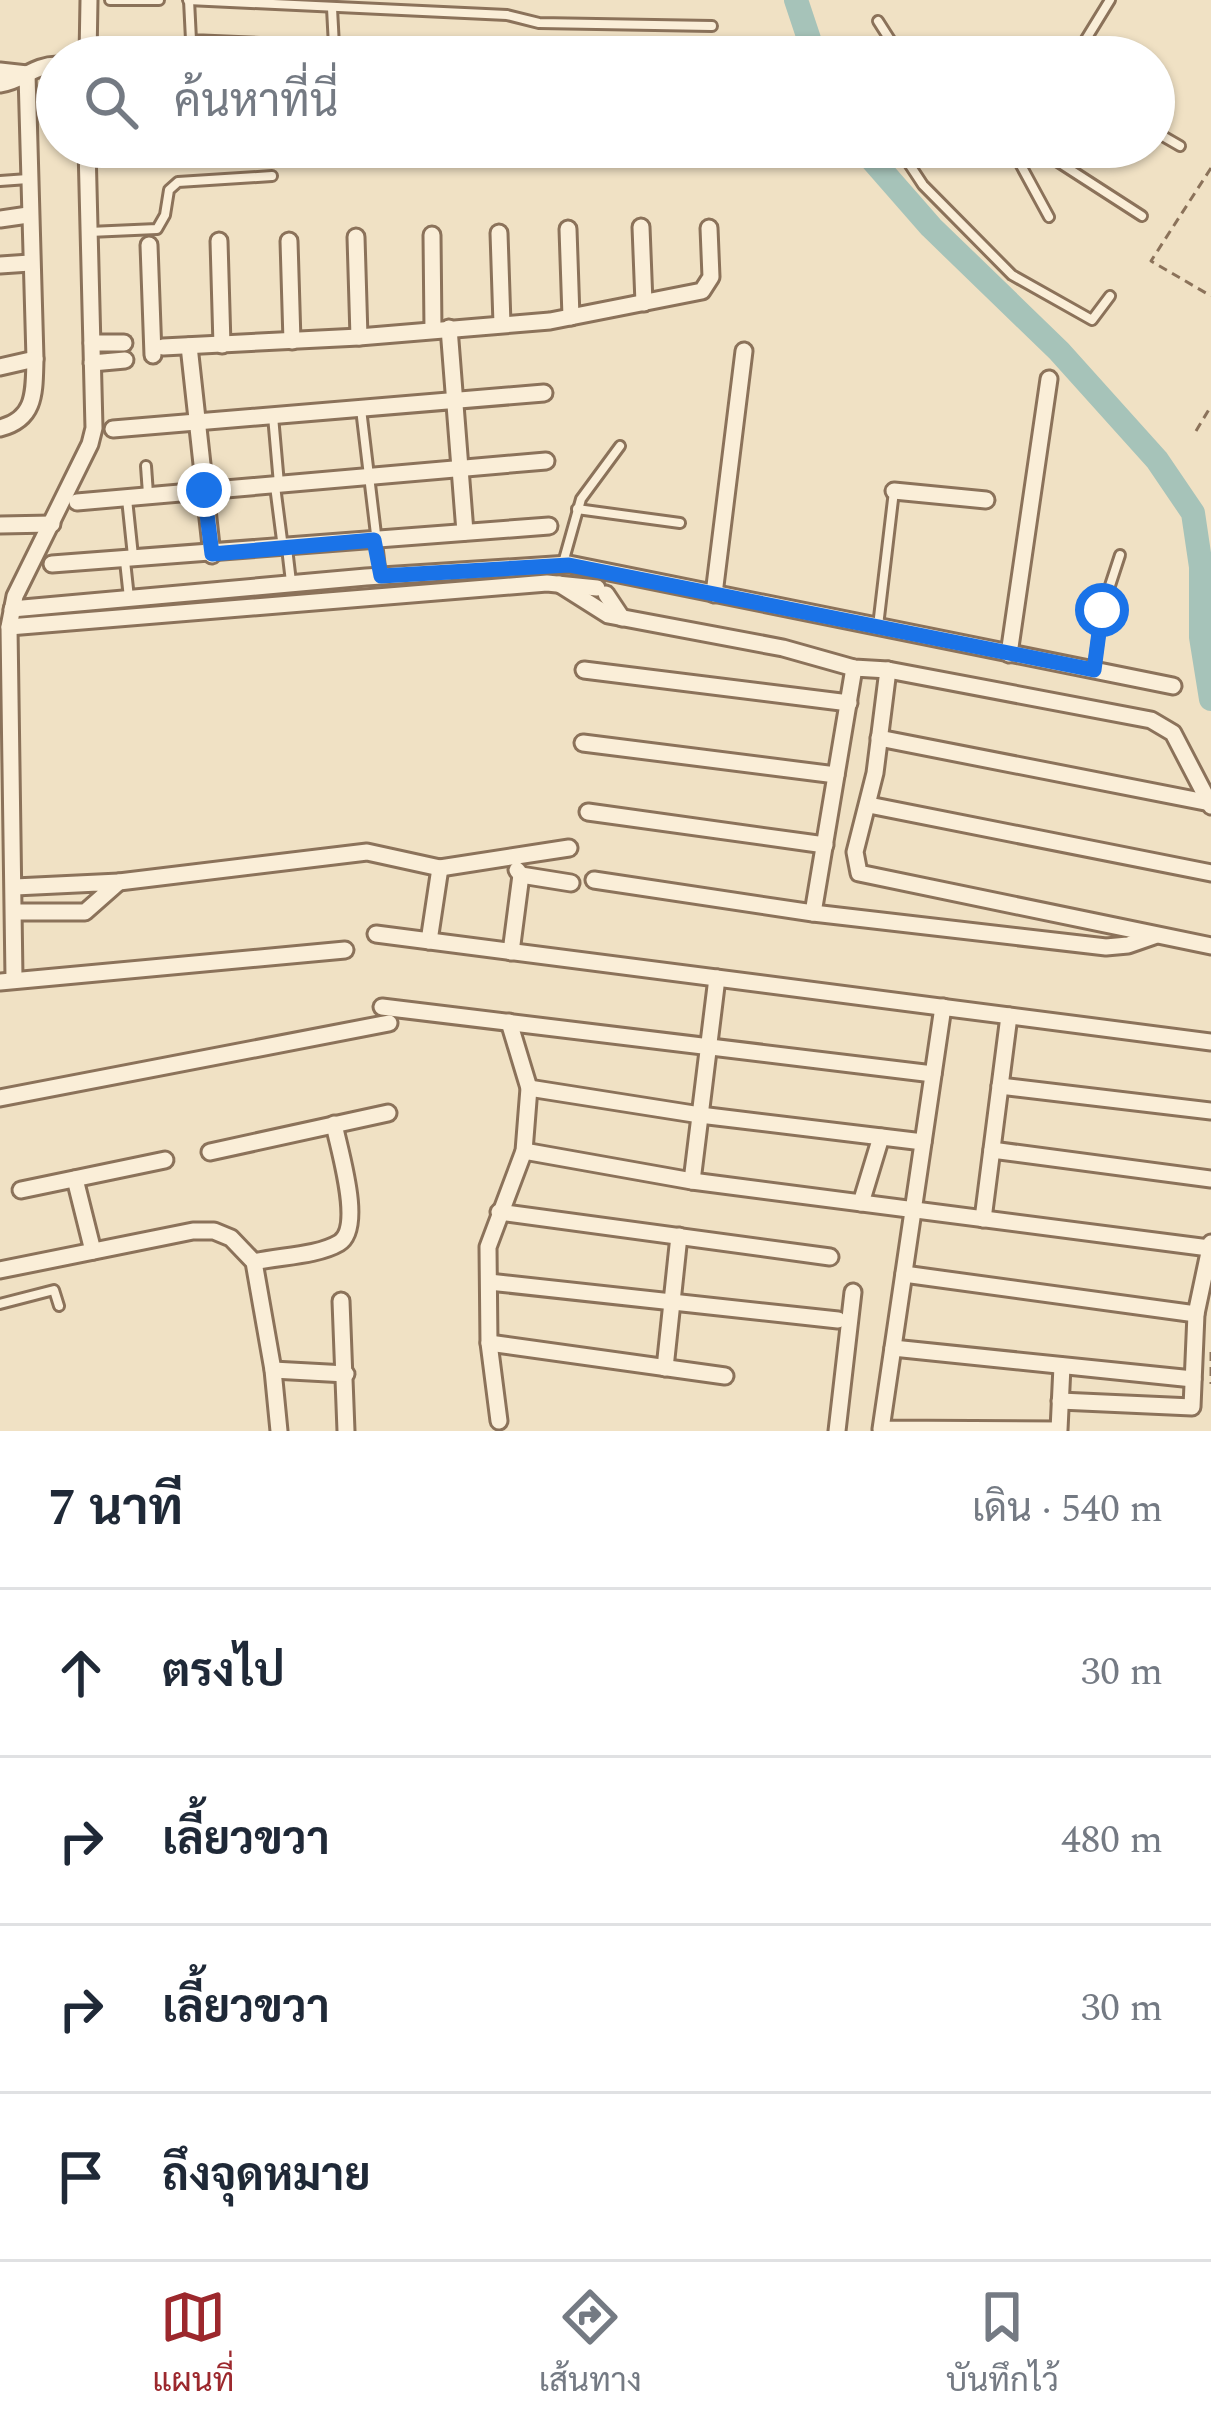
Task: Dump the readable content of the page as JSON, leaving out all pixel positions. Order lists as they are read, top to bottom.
{
  "page": {
    "search": "ค้นหาที่นี่",
    "heading": ["7 นาที", "เดิน · 540 m"],
    "list": [
      ["ตรงไป", "30 m"],
      ["เลี้ยวขวา", "480 m"],
      ["เลี้ยวขวา", "30 m"],
      "ถึงจุดหมาย"
    ],
    "nav": ["แผนที่", "เส้นทาง", "บันทึกไว้"]
  }
}
